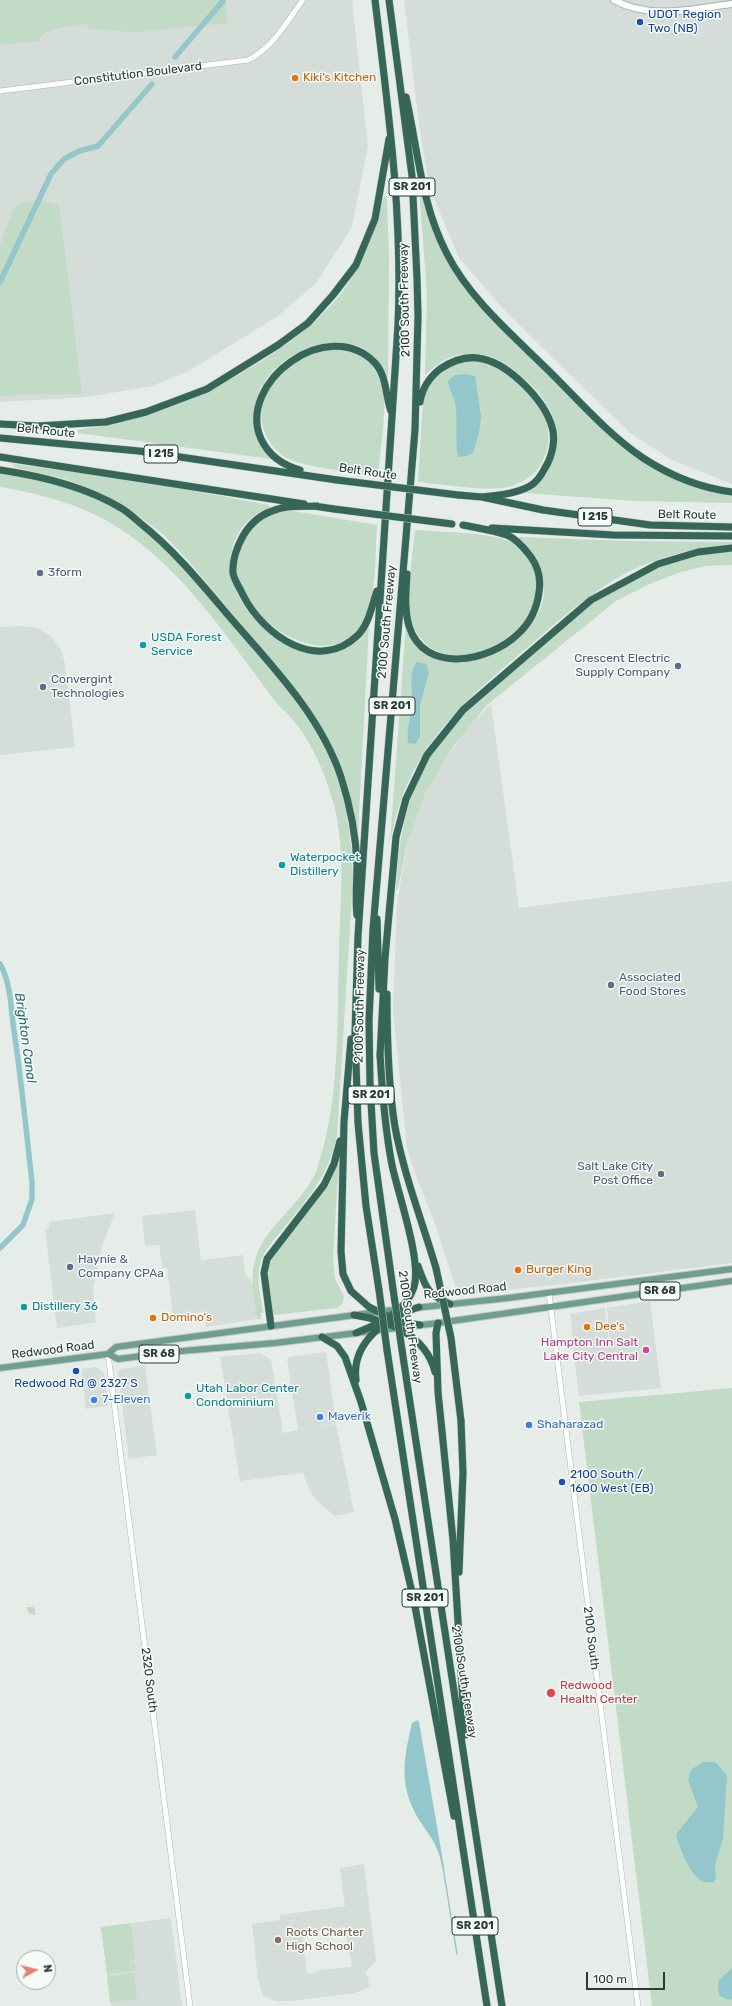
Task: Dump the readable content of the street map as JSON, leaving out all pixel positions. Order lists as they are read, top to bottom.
{
  "streets": {
    "highway": [
      "SR 201",
      "2100 South Freeway",
      "Belt Route",
      "I 215"
    ],
    "main road": ["Redwood Road", "SR 68"],
    "street": ["Constitution Boulevard", "2100 South", "2320 South"]
  },
  "crossings": [
    ["Redwood Road", "2100 South"],
    ["Redwood Road", "2320 South"]
  ],
  "water": ["Brighton Canal"],
  "places": [
    "UDOT Region Two (NB)",
    "Kiki's Kitchen",
    "3form",
    "USDA Forest Service",
    "Crescent Electric Supply Company",
    "Convergint Technologies",
    "Waterpocket Distillery",
    "Associated Food Stores",
    "Salt Lake City Post Office",
    "Haynie & Company CPAa",
    "Burger King",
    "Distillery 36",
    "Domino's",
    "Dee's",
    "Hampton Inn Salt Lake City Central",
    "Redwood Rd @ 2327 S",
    "Utah Labor Center Condominium",
    "7-Eleven",
    "Maverik",
    "Shaharazad",
    "2100 South / 1600 West (EB)",
    "Redwood Health Center",
    "Roots Charter High School"
  ],
  "scale_bar": "100 m",
  "north": "right"
}
